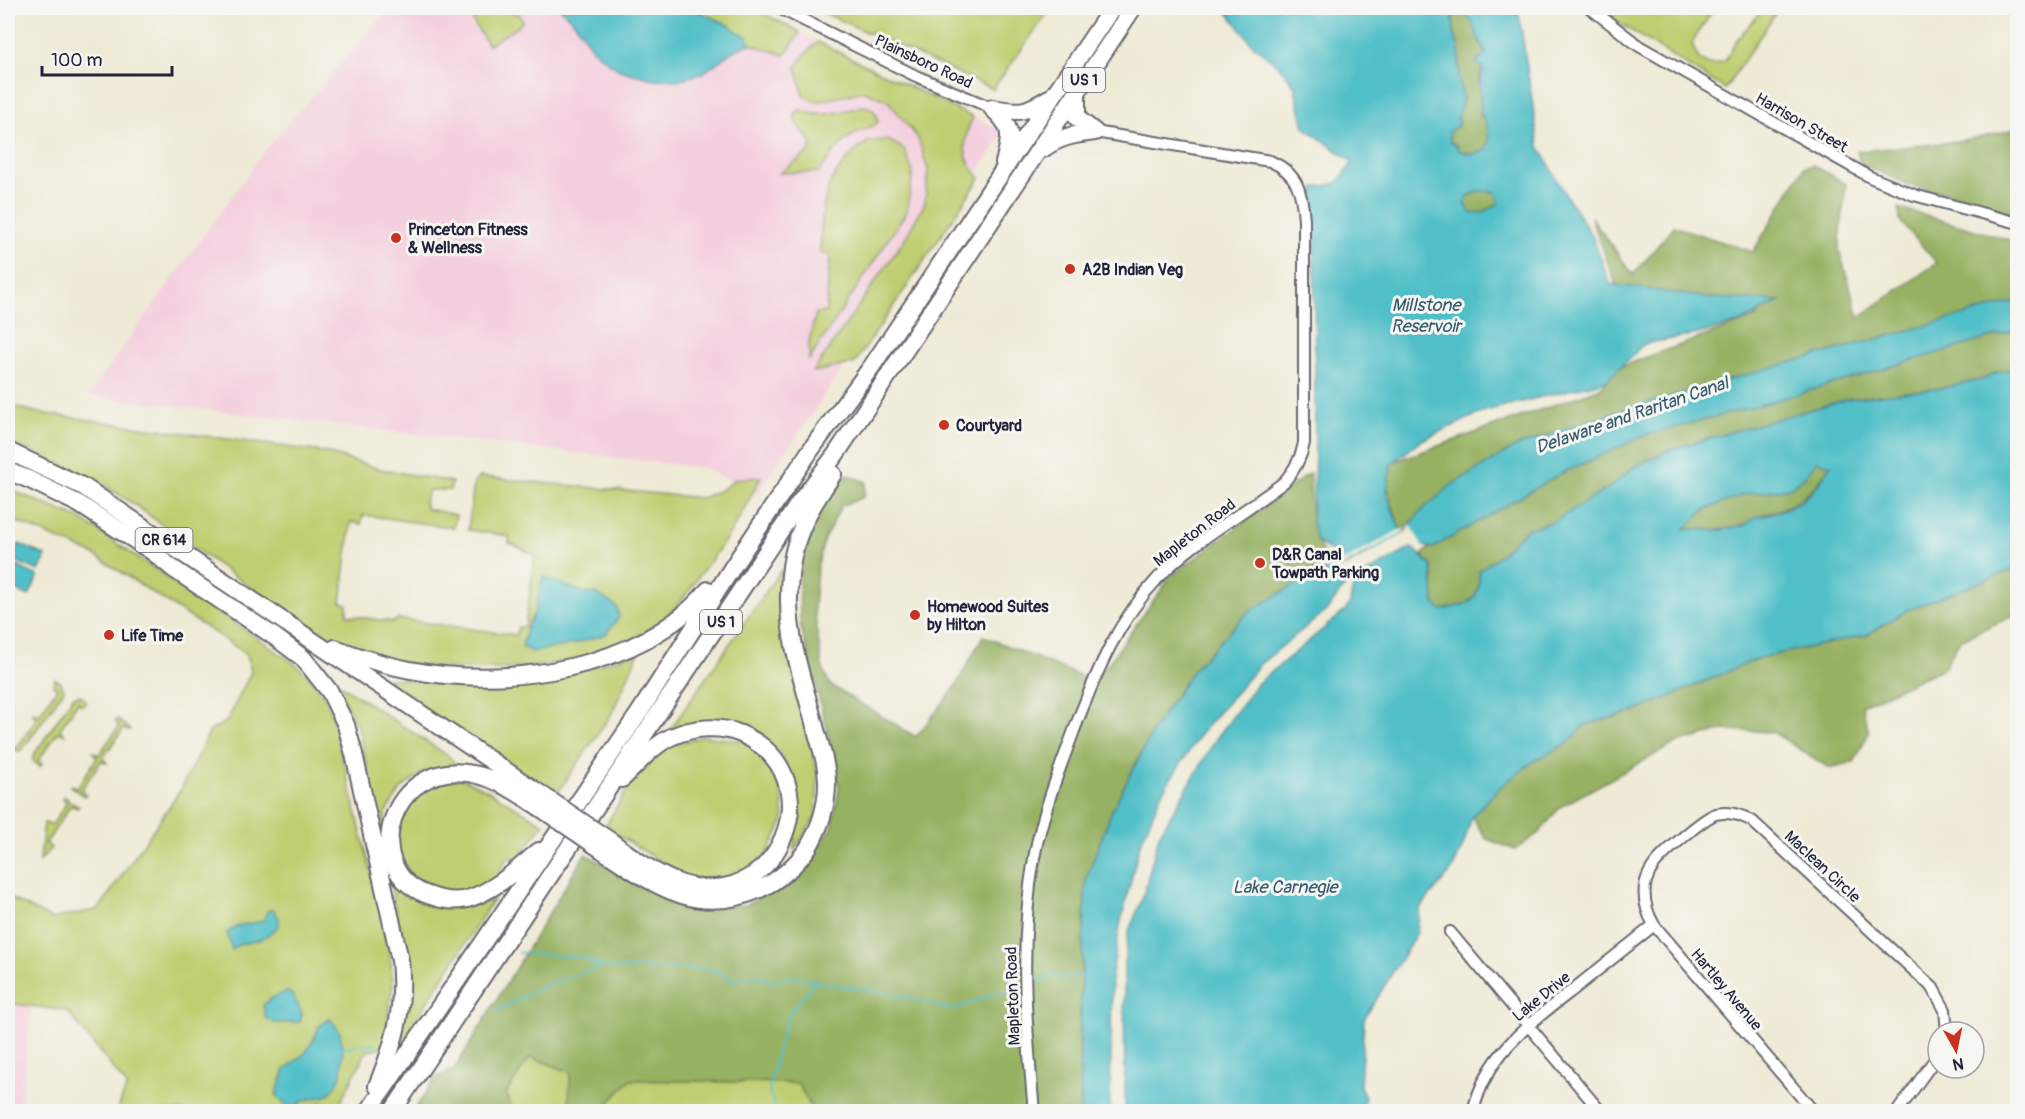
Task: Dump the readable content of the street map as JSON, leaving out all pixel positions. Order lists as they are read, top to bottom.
{
  "streets": {
    "highway": ["US 1", "CR 614"],
    "street": [
      "Plainsboro Road",
      "Harrison Street",
      "Mapleton Road",
      "Maclean Circle",
      "Hartley Avenue",
      "Lake Drive"
    ]
  },
  "crossings": [
    ["Maclean Circle", "Hartley Avenue"],
    ["Hartley Avenue", "Lake Drive"]
  ],
  "water": ["Millstone Reservoir", "Delaware and Raritan Canal", "Lake Carnegie"],
  "places": [
    "Princeton Fitness & Wellness",
    "A2B Indian Veg",
    "Courtyard",
    "D&R Canal Towpath Parking",
    "Homewood Suites by Hilton",
    "Life Time"
  ],
  "scale_bar": "100 m",
  "north": "bottom"
}
